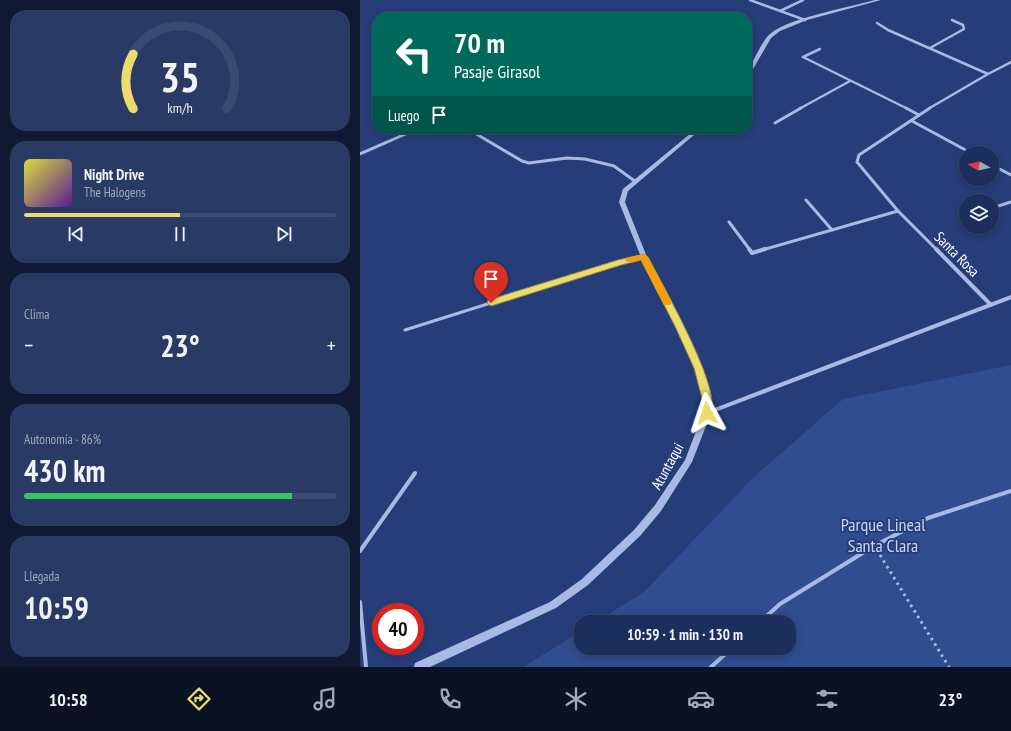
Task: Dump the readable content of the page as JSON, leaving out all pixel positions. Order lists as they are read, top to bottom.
{
  "streets": {
    "street": ["Santa Rosa", "Atuntaqui"]
  },
  "parks": ["Parque Lineal Santa Clara"],
  "north": "left",
  "page": {
    "turn": ["70 m", "Pasaje Girasol"],
    "then": "Luego",
    "song": ["Night Drive", "The Halogens"],
    "tile": [
      "Clima",
      ["Autonomía · 86%", "430 km"],
      ["Llegada", "10:59"]
    ],
    "heat": ["−", "23°", "+"],
    "limit": "40",
    "trip": "10:59 · 1 min · 130 m",
    "tabs": ["10:58", "23°"],
    "gauge": ["35", "km/h"]
  }
}
